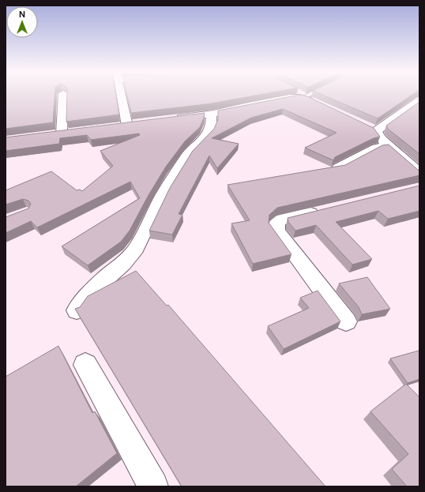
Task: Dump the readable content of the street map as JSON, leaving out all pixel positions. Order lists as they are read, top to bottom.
{
  "north": "top"
}
